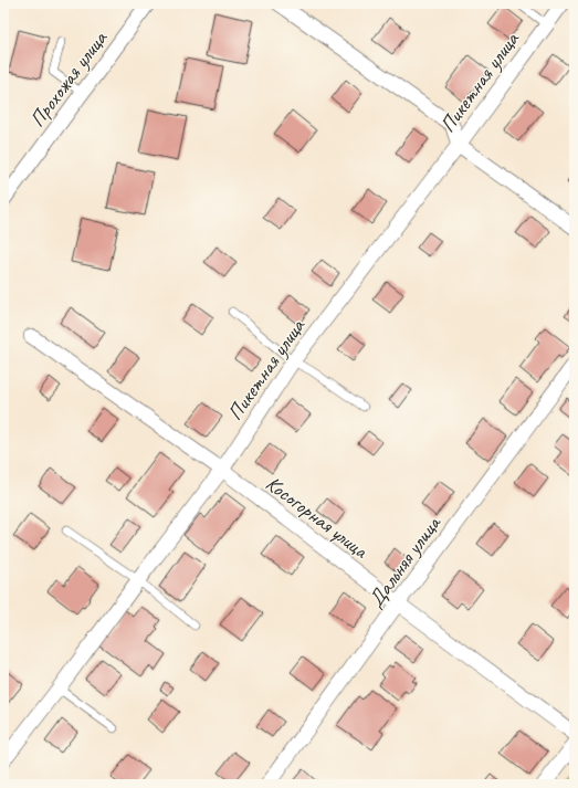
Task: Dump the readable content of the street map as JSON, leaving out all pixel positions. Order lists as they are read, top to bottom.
{
  "streets": {
    "street": [
      "Прохожая улица",
      "Пикетная улица",
      "Косогорная улица",
      "Дальняя улица"
    ]
  },
  "crossings": [
    ["Пикетная улица", "Косогорная улица"],
    ["Косогорная улица", "Дальняя улица"]
  ]
}
